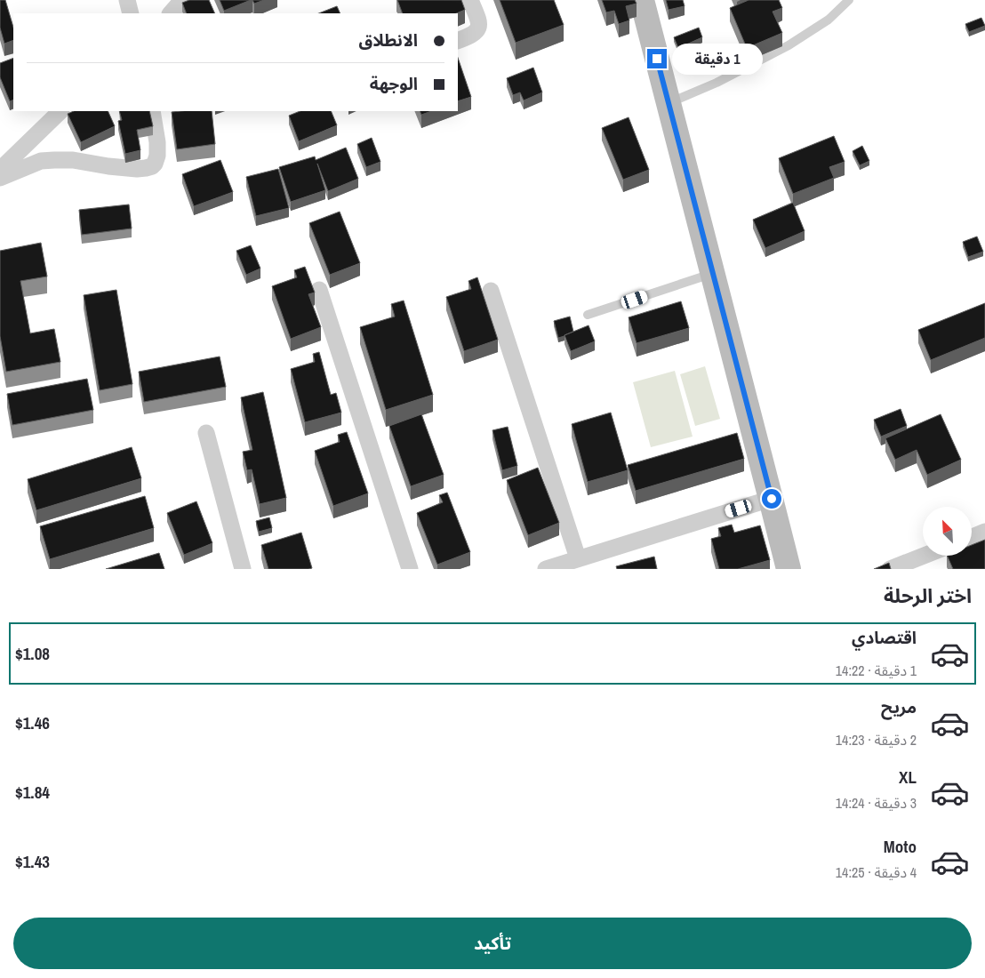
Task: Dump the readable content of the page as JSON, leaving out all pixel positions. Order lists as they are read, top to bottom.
{
  "north": "top left",
  "page": {
    "banner": ["الانطلاق", "الوجهة"],
    "bubble": "1 دقيقة",
    "heading": "اختر الرحلة",
    "list": [
      {
        "name": "اقتصادي",
        "note": "1 دقيقة · 14:22",
        "value": "$1.08"
      },
      {
        "name": "مريح",
        "note": "2 دقيقة · 14:23",
        "value": "$1.46"
      },
      {
        "name": "XL",
        "note": "3 دقيقة · 14:24",
        "value": "$1.84"
      },
      {
        "name": "Moto",
        "note": "4 دقيقة · 14:25",
        "value": "$1.43"
      }
    ],
    "buttons": "تأكيد"
  }
}
